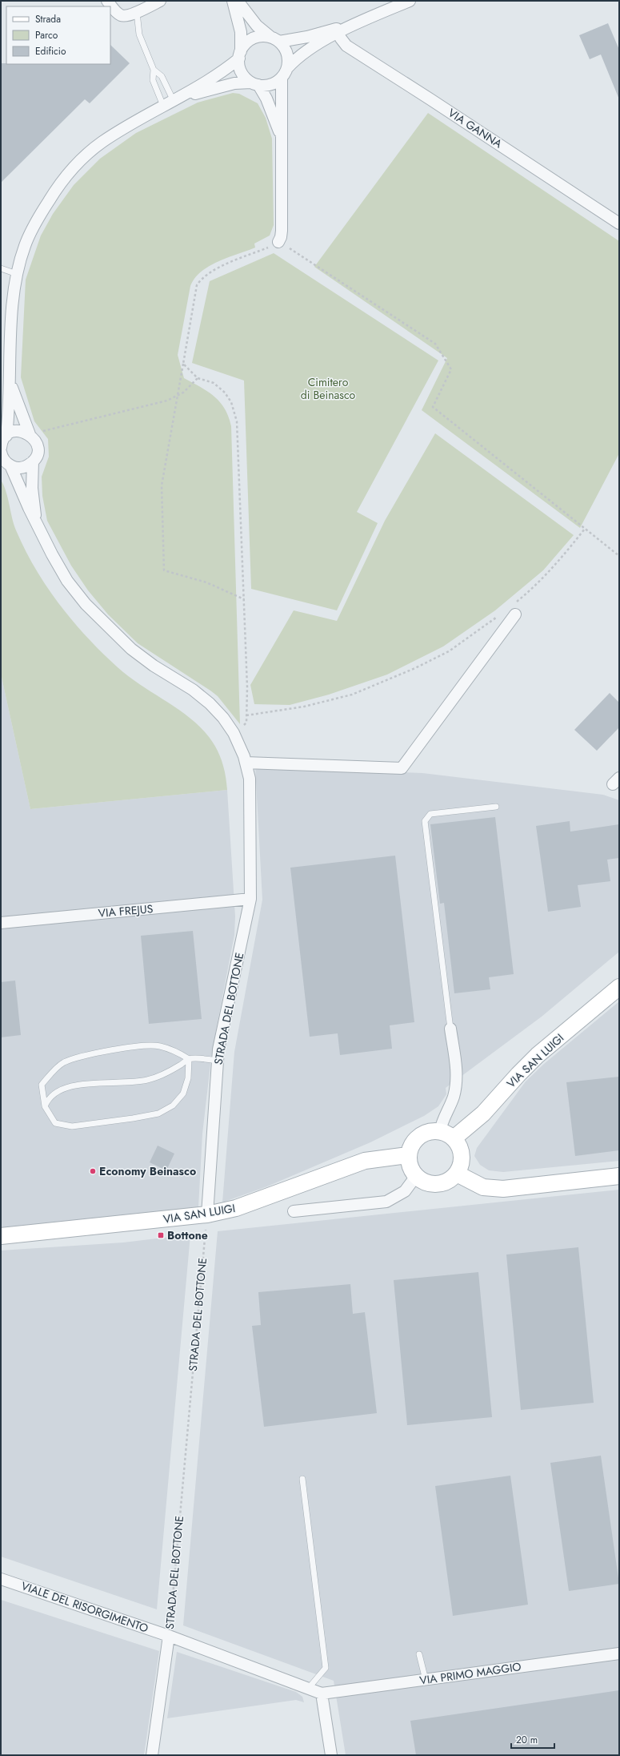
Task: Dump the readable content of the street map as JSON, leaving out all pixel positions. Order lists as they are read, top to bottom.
{
  "streets": {
    "street": [
      "VIA GANNA",
      "VIA FREJUS",
      "STRADA DEL BOTTONE",
      "VIA SAN LUIGI",
      "VIALE DEL RISORGIMENTO",
      "VIA PRIMO MAGGIO"
    ]
  },
  "crossings": [
    ["VIA FREJUS", "STRADA DEL BOTTONE"],
    ["STRADA DEL BOTTONE", "VIA SAN LUIGI"],
    ["STRADA DEL BOTTONE", "VIALE DEL RISORGIMENTO"],
    ["STRADA DEL BOTTONE", "VIA PRIMO MAGGIO"],
    ["VIALE DEL RISORGIMENTO", "VIA PRIMO MAGGIO"]
  ],
  "parks": ["Cimitero di Beinasco"],
  "places": {
    "other": ["Economy Beinasco"],
    "transit": ["Bottone"]
  },
  "legend": ["Strada", "Parco", "Edificio"],
  "scale_bar": "20 m"
}
